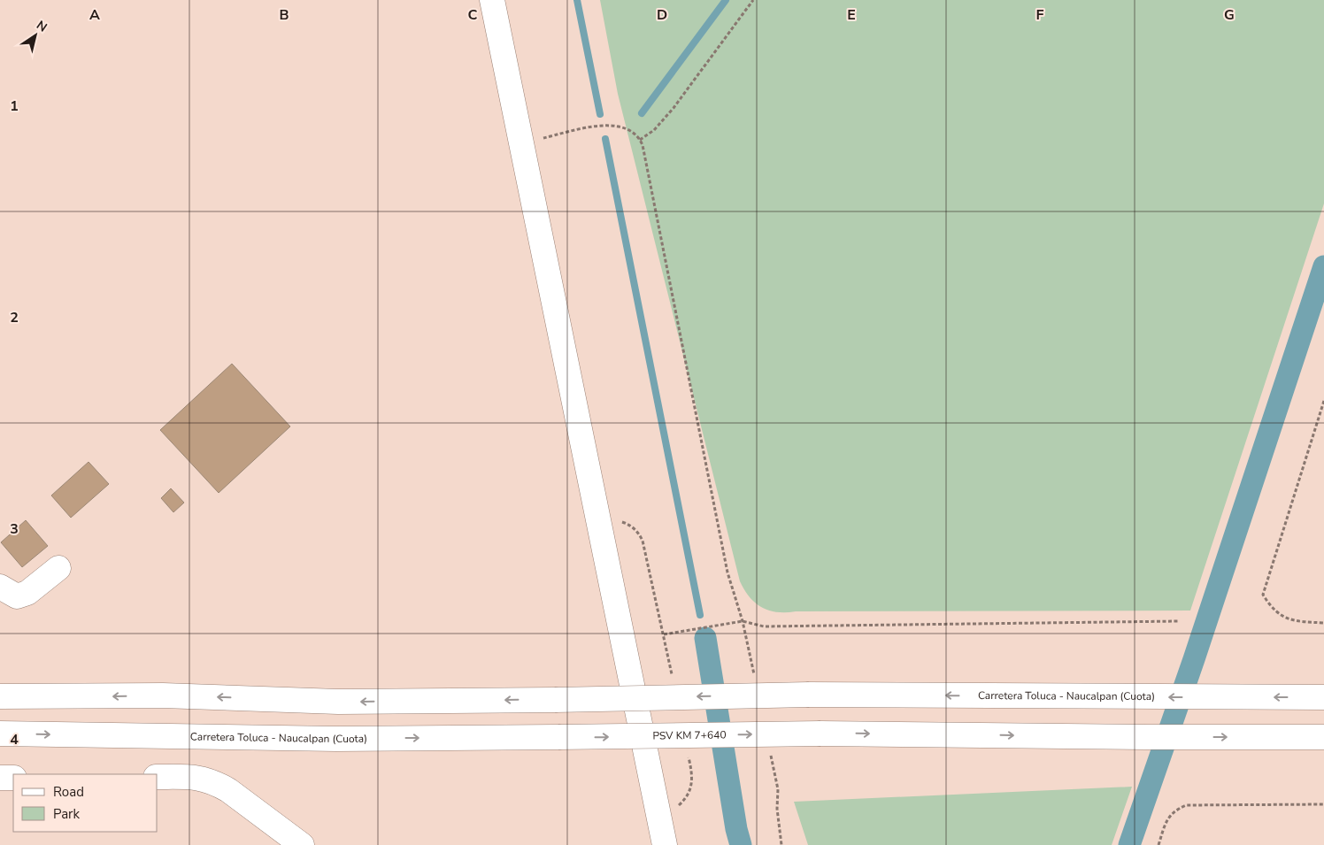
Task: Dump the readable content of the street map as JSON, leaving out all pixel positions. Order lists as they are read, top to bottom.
{
  "streets": {
    "main road": ["Carretera Toluca - Naucalpan (Cuota)", "PSV KM 7+640"]
  },
  "crossings": [
    ["Carretera Toluca - Naucalpan (Cuota)", "PSV KM 7+640"]
  ],
  "one_way": ["PSV KM 7+640"],
  "legend": ["Road", "Park"],
  "north": "top right",
  "grid": {
    "columns": [
      "A",
      "B",
      "C",
      "D",
      "E",
      "F",
      "G"
    ],
    "rows": [
      "1",
      "2",
      "3",
      "4"
    ]
  }
}
